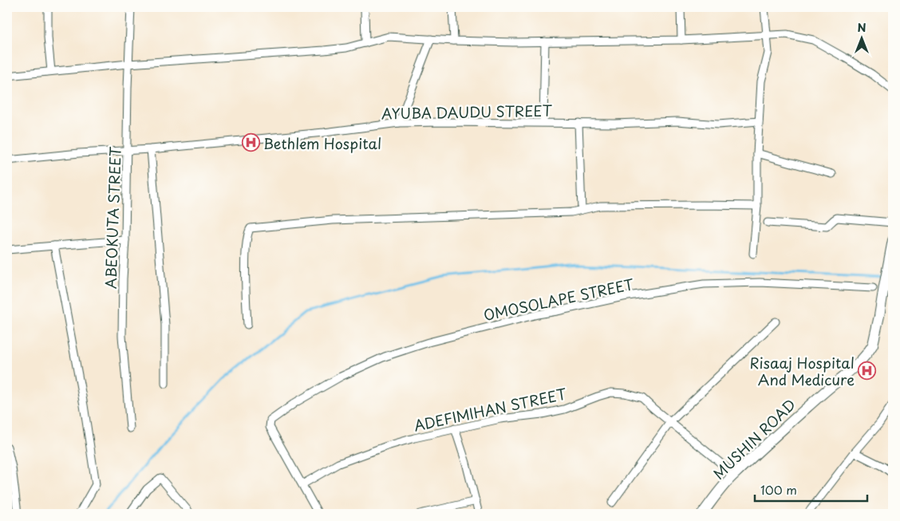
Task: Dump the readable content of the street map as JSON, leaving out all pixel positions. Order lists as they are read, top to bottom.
{
  "streets": {
    "main road": ["MUSHIN ROAD"],
    "street": [
      "AYUBA DAUDU STREET",
      "ABEOKUTA STREET",
      "OMOSOLAPE STREET",
      "ADEFIMIHAN STREET"
    ]
  },
  "crossings": [
    ["AYUBA DAUDU STREET", "ABEOKUTA STREET"],
    ["OMOSOLAPE STREET", "ADEFIMIHAN STREET"],
    ["ADEFIMIHAN STREET", "MUSHIN ROAD"]
  ],
  "places": {
    "hospital": ["Bethlem Hospital", "Risaaj Hospital And Medicure"]
  },
  "scale_bar": "100 m",
  "north": "top"
}
